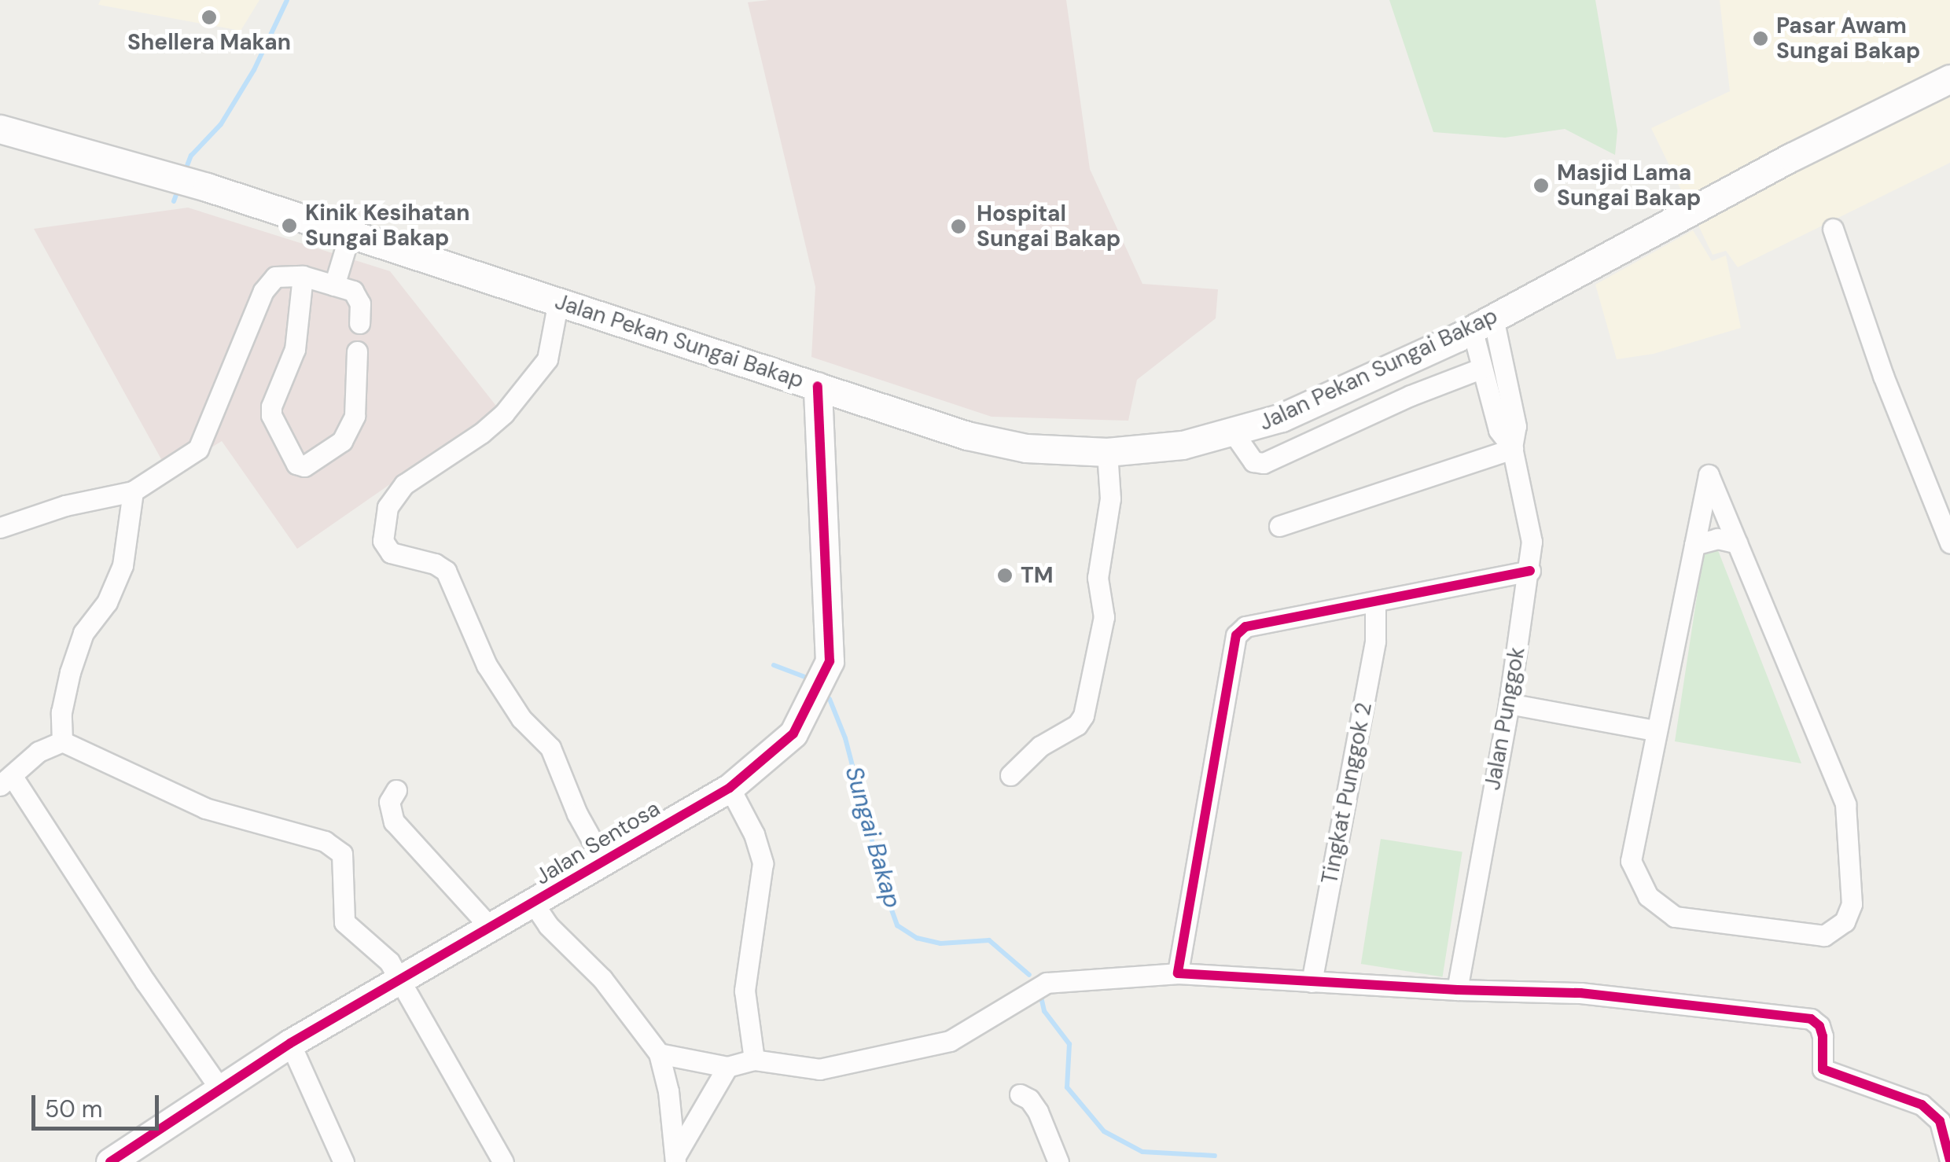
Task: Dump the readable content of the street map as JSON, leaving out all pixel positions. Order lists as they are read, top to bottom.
{
  "streets": {
    "main road": ["Jalan Pekan Sungai Bakap", "Jalan Sentosa"],
    "street": ["Jalan Punggok", "Tingkat Punggok 2"]
  },
  "crossings": [
    ["Jalan Pekan Sungai Bakap", "Jalan Punggok"],
    ["Jalan Pekan Sungai Bakap", "Jalan Sentosa"]
  ],
  "water": ["Sungai Bakap"],
  "places": [
    "Shellera Makan",
    "Pasar Awam Sungai Bakap",
    "Masjid Lama Sungai Bakap",
    "Kinik Kesihatan Sungai Bakap",
    "Hospital Sungai Bakap",
    "TM"
  ],
  "scale_bar": "50 m"
}
